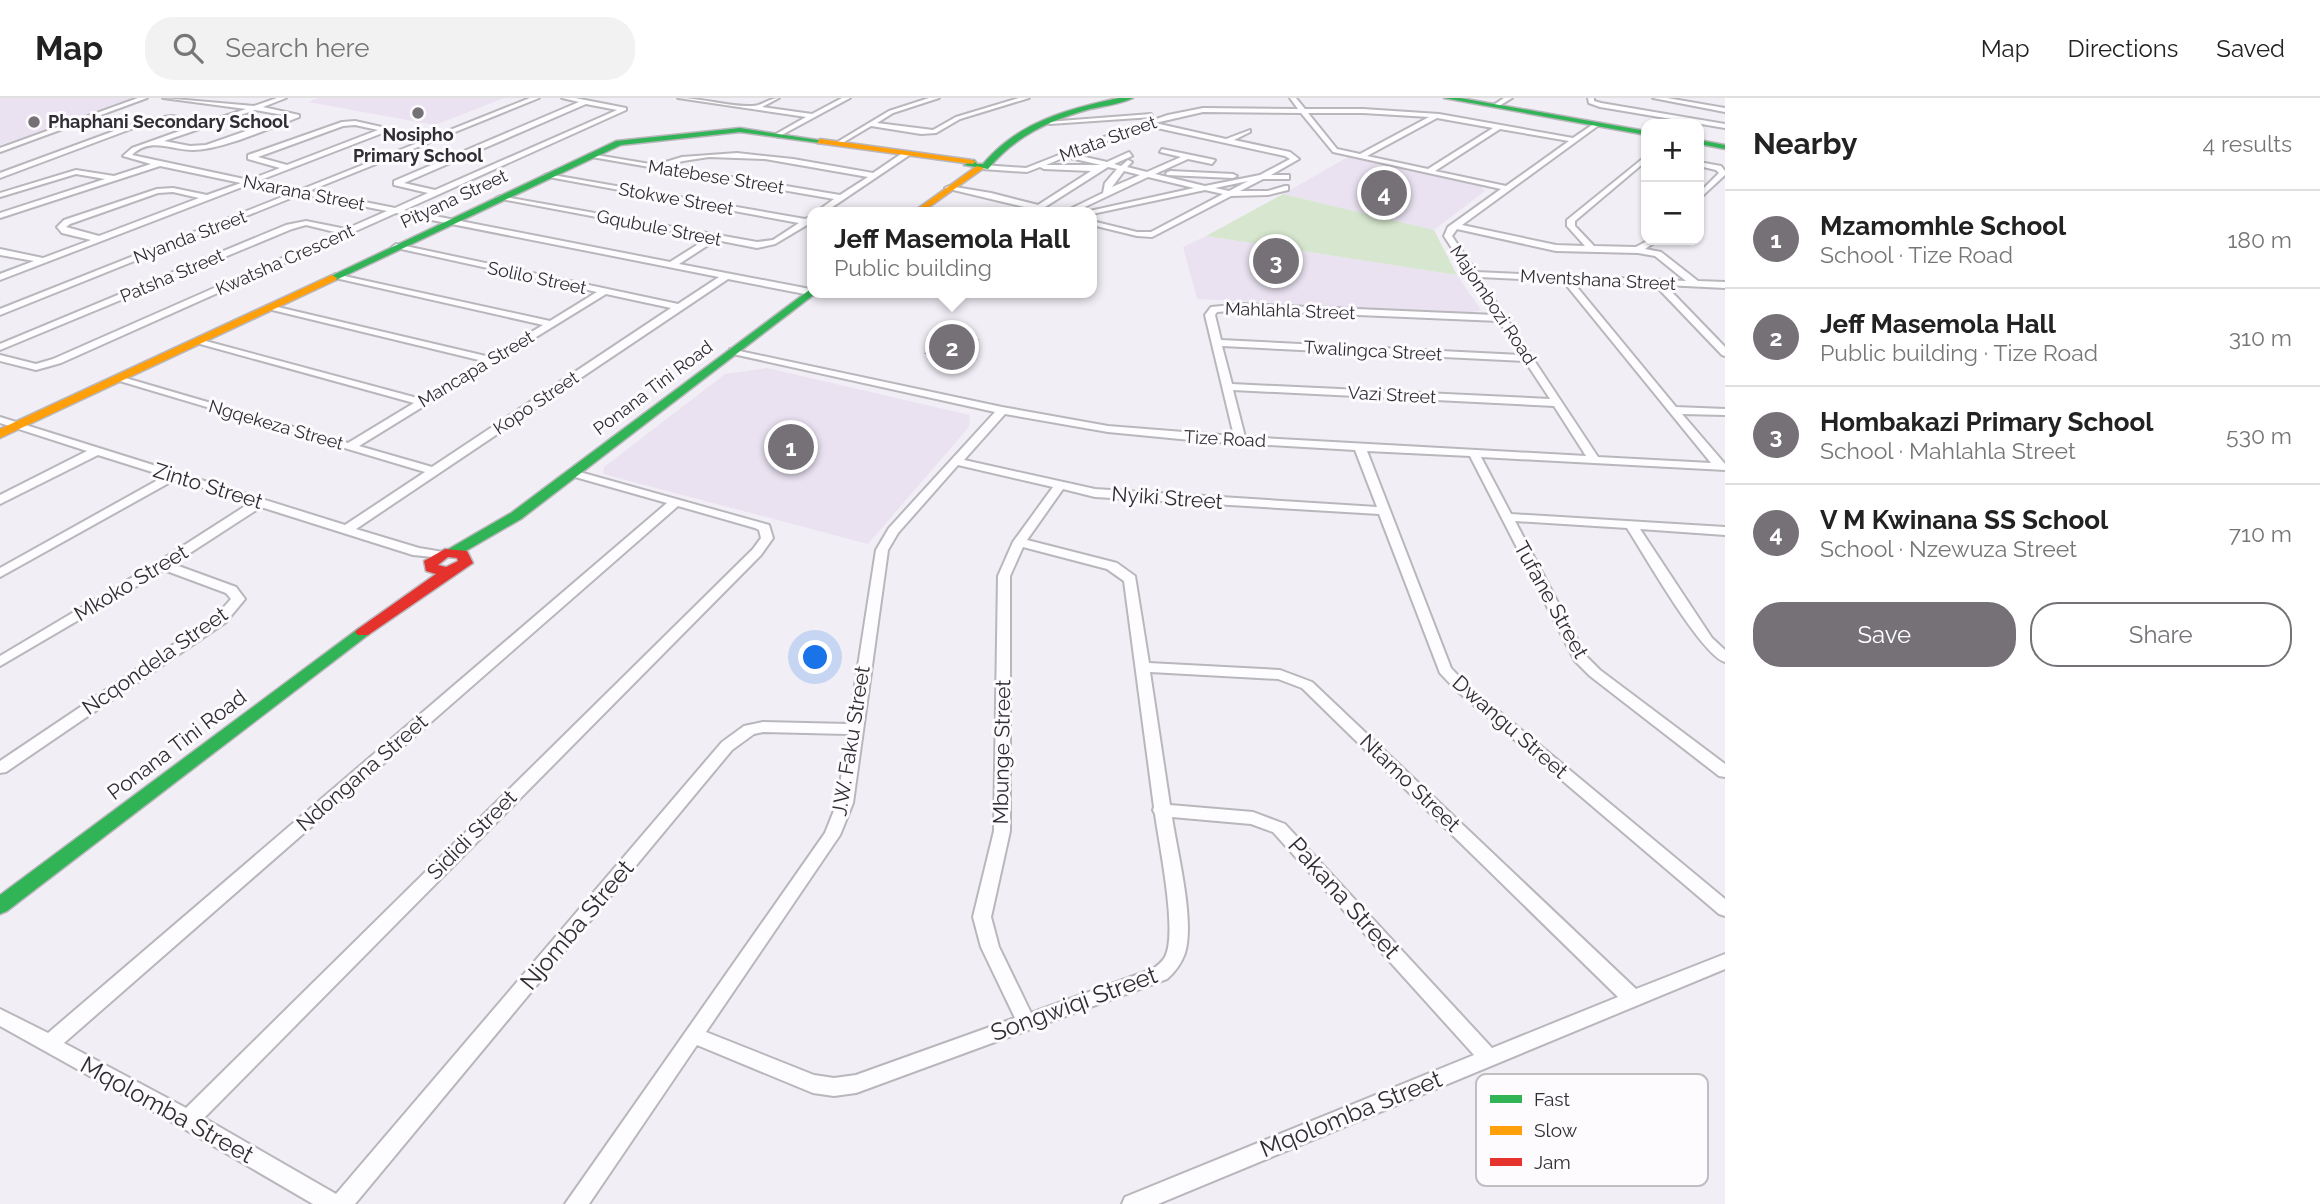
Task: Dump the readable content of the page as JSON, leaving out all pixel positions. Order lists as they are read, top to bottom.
{
  "streets": {
    "street": [
      "Mtata Street",
      "Matebese Street",
      "Nxarana Street",
      "Pityana Street",
      "Stokwe Street",
      "Gqubule Street",
      "Nyanda Street",
      "Kwatsha Crescent",
      "Patsha Street",
      "Solilo Street",
      "Mventshana Street",
      "Majombozi Road",
      "Mahlahla Street",
      "Twalingca Street",
      "Mancapa Street",
      "Ponana Tini Road",
      "Vazi Street",
      "Kopo Street",
      "Ngqekeza Street",
      "Tize Road",
      "Zinto Street",
      "Nyiki Street",
      "Mkoko Street",
      "Tufane Street",
      "Ncqondela Street",
      "Dwangu Street",
      "J.W. Faku Street",
      "Mbunge Street",
      "Ndongana Street",
      "Ntamo Street",
      "Sididi Street",
      "Pakana Street",
      "Njomba Street",
      "Songwiqi Street",
      "Mqolomba Street"
    ]
  },
  "crossings": [
    ["Mtata Street", "Pityana Street"],
    ["Mtata Street", "Majombozi Road"],
    ["Matebese Street", "Pityana Street"],
    ["Nxarana Street", "Pityana Street"],
    ["Nxarana Street", "Nyanda Street"],
    ["Nxarana Street", "Kwatsha Crescent"],
    ["Nxarana Street", "Kopo Street"],
    ["Pityana Street", "Stokwe Street"],
    ["Pityana Street", "Gqubule Street"],
    ["Pityana Street", "Solilo Street"],
    ["Pityana Street", "Ngqekeza Street"],
    ["Pityana Street", "Zinto Street"],
    ["Kwatsha Crescent", "Patsha Street"],
    ["Solilo Street", "Mancapa Street"],
    ["Solilo Street", "Kopo Street"],
    ["Mventshana Street", "Majombozi Road"],
    ["Majombozi Road", "Mahlahla Street"],
    ["Majombozi Road", "Twalingca Street"],
    ["Majombozi Road", "Vazi Street"],
    ["Majombozi Road", "Tize Road"],
    ["Mahlahla Street", "Twalingca Street"],
    ["Mahlahla Street", "Vazi Street"],
    ["Mahlahla Street", "Tize Road"],
    ["Mancapa Street", "Ngqekeza Street"],
    ["Ponana Tini Road", "Tize Road"],
    ["Ponana Tini Road", "Zinto Street"],
    ["Kopo Street", "Ngqekeza Street"],
    ["Kopo Street", "Zinto Street"],
    ["Tize Road", "Tufane Street"],
    ["Tize Road", "Dwangu Street"],
    ["Tize Road", "J.W. Faku Street"],
    ["Zinto Street", "Mkoko Street"],
    ["Nyiki Street", "Dwangu Street"],
    ["Nyiki Street", "J.W. Faku Street"],
    ["Nyiki Street", "Mbunge Street"],
    ["Mkoko Street", "Ncqondela Street"],
    ["J.W. Faku Street", "Njomba Street"],
    ["J.W. Faku Street", "Songwiqi Street"],
    ["Mbunge Street", "Songwiqi Street"],
    ["Ndongana Street", "Sididi Street"],
    ["Ndongana Street", "Mqolomba Street"],
    ["Ntamo Street", "Songwiqi Street"],
    ["Ntamo Street", "Mqolomba Street"],
    ["Sididi Street", "Mqolomba Street"],
    ["Pakana Street", "Songwiqi Street"],
    ["Pakana Street", "Mqolomba Street"]
  ],
  "places": ["Nosipho Primary School", "Phaphani Secondary School"],
  "legend": ["Fast", "Slow", "Jam"],
  "page": {
    "header": "Map",
    "search": "Search here",
    "nav": ["Map", "Directions", "Saved"],
    "heading": ["Nearby", "4 results"],
    "map_buttons": ["+", "−"],
    "pins": [
      "4",
      "3",
      "2",
      "1"
    ],
    "list": [
      {
        "mark": "1",
        "name": "Mzamomhle School",
        "note": "School · Tize Road",
        "value": "180 m"
      },
      {
        "mark": "2",
        "name": "Jeff Masemola Hall",
        "note": "Public building · Tize Road",
        "value": "310 m"
      },
      {
        "mark": "3",
        "name": "Hombakazi Primary School",
        "note": "School · Mahlahla Street",
        "value": "530 m"
      },
      {
        "mark": "4",
        "name": "V M Kwinana SS School",
        "note": "School · Nzewuza Street",
        "value": "710 m"
      }
    ],
    "popup": ["Jeff Masemola Hall", "Public building"],
    "buttons": ["Save", "Share"]
  }
}
